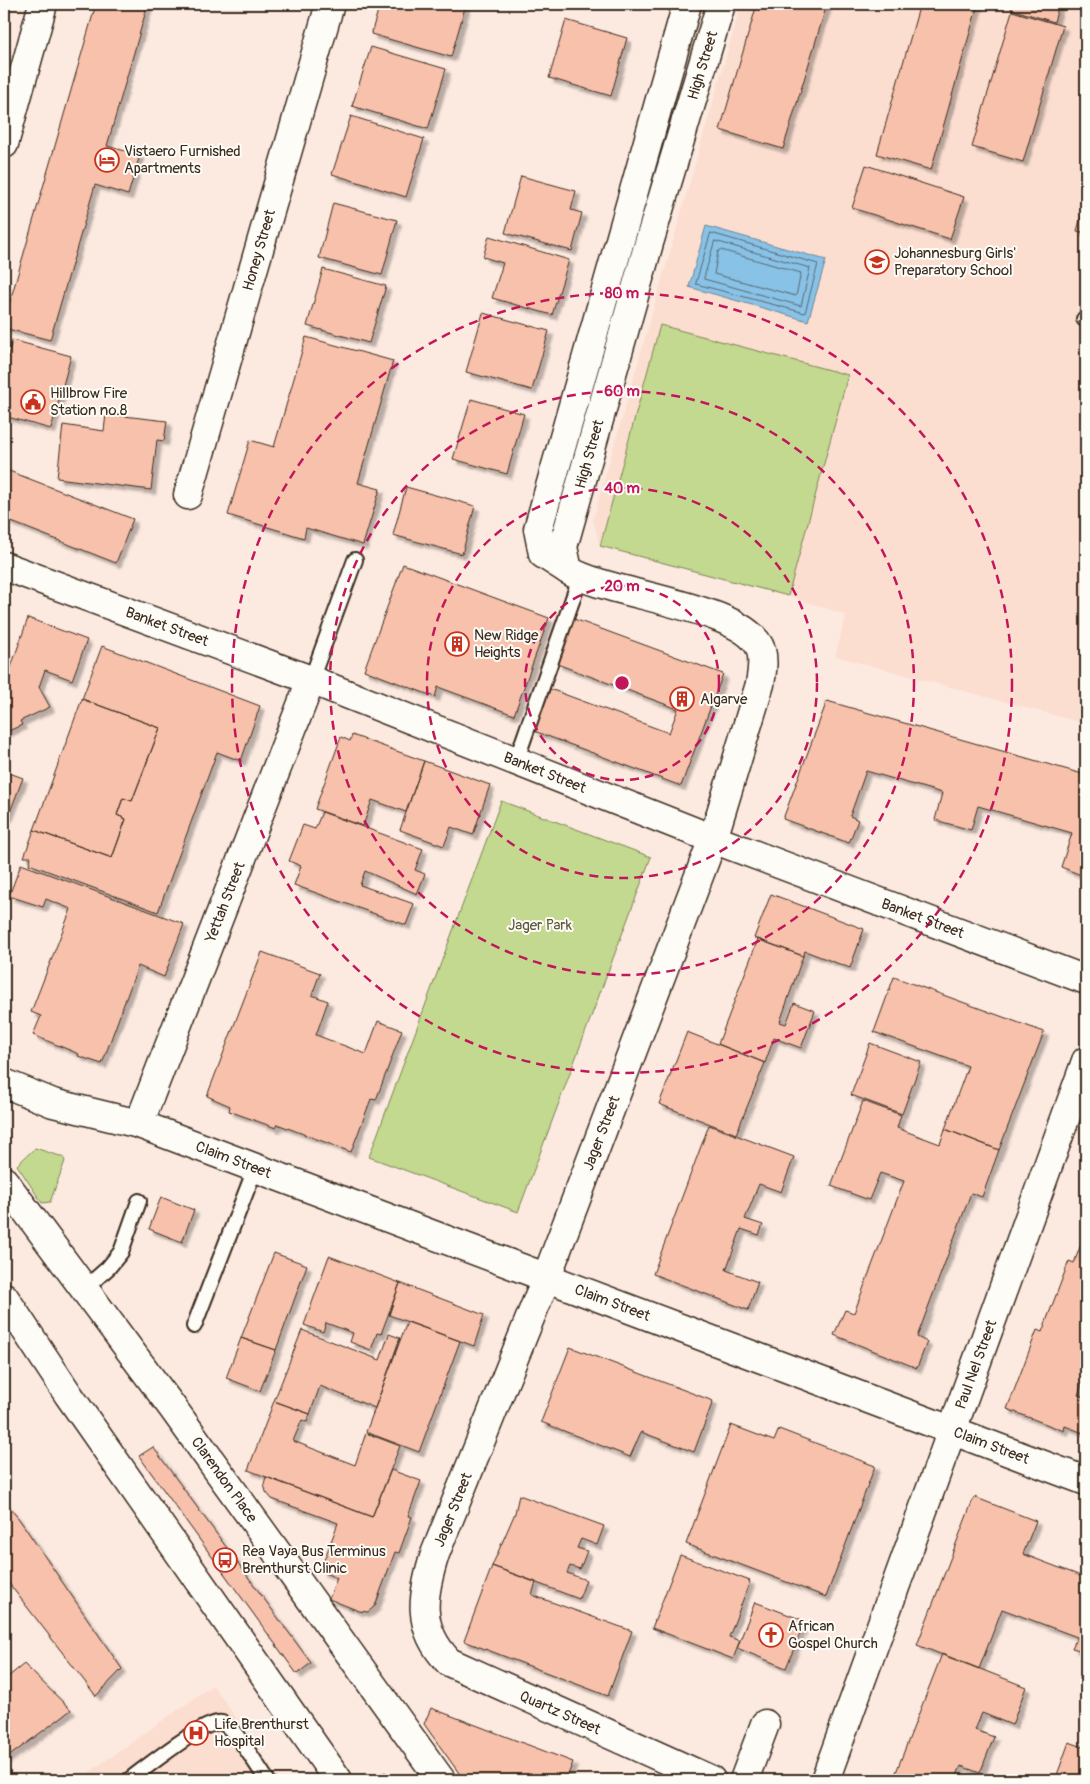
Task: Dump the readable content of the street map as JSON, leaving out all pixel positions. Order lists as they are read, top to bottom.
{
  "streets": {
    "street": [
      "High Street",
      "Honey Street",
      "Banket Street",
      "Yettah Street",
      "Jager Street",
      "Claim Street",
      "Paul Nel Street",
      "Clarendon Place",
      "Quartz Street"
    ]
  },
  "crossings": [
    ["High Street", "Jager Street"],
    ["Banket Street", "Yettah Street"],
    ["Banket Street", "Jager Street"],
    ["Yettah Street", "Claim Street"],
    ["Jager Street", "Claim Street"],
    ["Jager Street", "Quartz Street"],
    ["Claim Street", "Paul Nel Street"]
  ],
  "parks": ["Jager Park"],
  "places": {
    "hotel": ["Vistaero Furnished Apartments"],
    "school or university": ["Johannesburg Girls' Preparatory School"],
    "public building": ["Hillbrow Fire Station no.8"],
    "building": ["New Ridge Heights", "Algarve"],
    "bus stop": ["Rea Vaya Bus Terminus Brenthurst Clinic"],
    "church": ["African Gospel Church"],
    "hospital": ["Life Brenthurst Hospital"]
  },
  "rings": [
    "80 m",
    "60 m",
    "40 m",
    "20 m"
  ]
}
